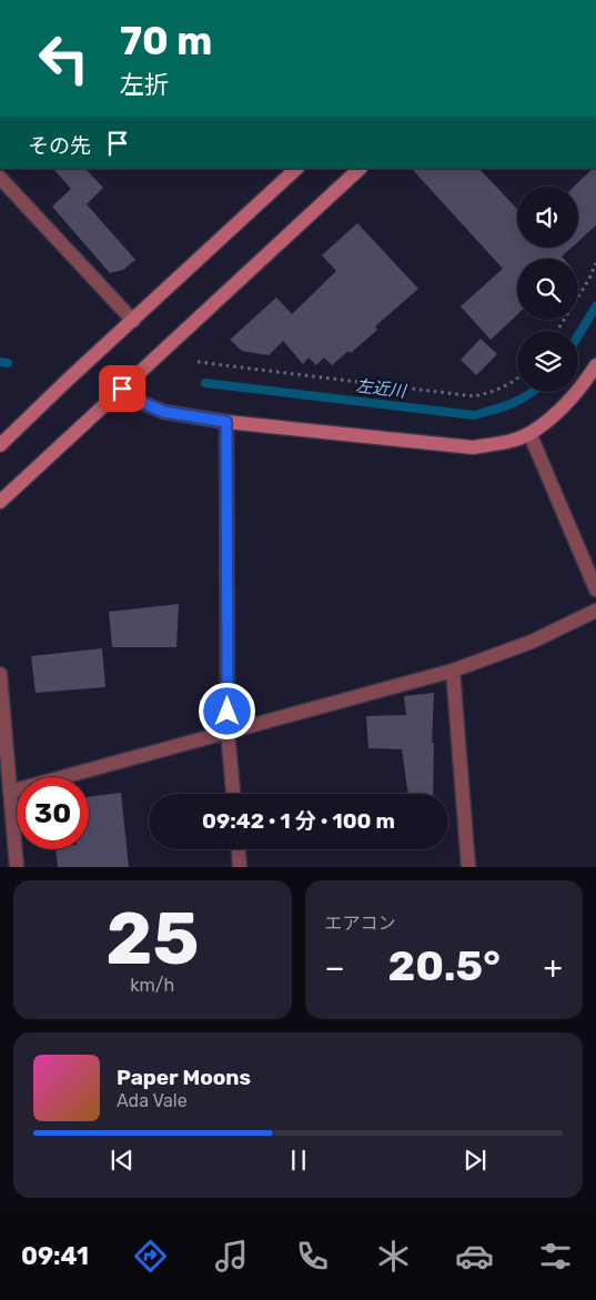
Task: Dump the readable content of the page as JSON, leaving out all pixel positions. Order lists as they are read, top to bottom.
{
  "water": ["左近川"],
  "page": {
    "turn": ["70 m", "左折"],
    "then": "その先",
    "limit": "30",
    "trip": "09:42 · 1 分 · 100 m",
    "tile": [
      ["25", "km/h"],
      "エアコン"
    ],
    "heat": ["−", "20.5°", "+"],
    "song": ["Paper Moons", "Ada Vale"],
    "tabs": "09:41"
  }
}
